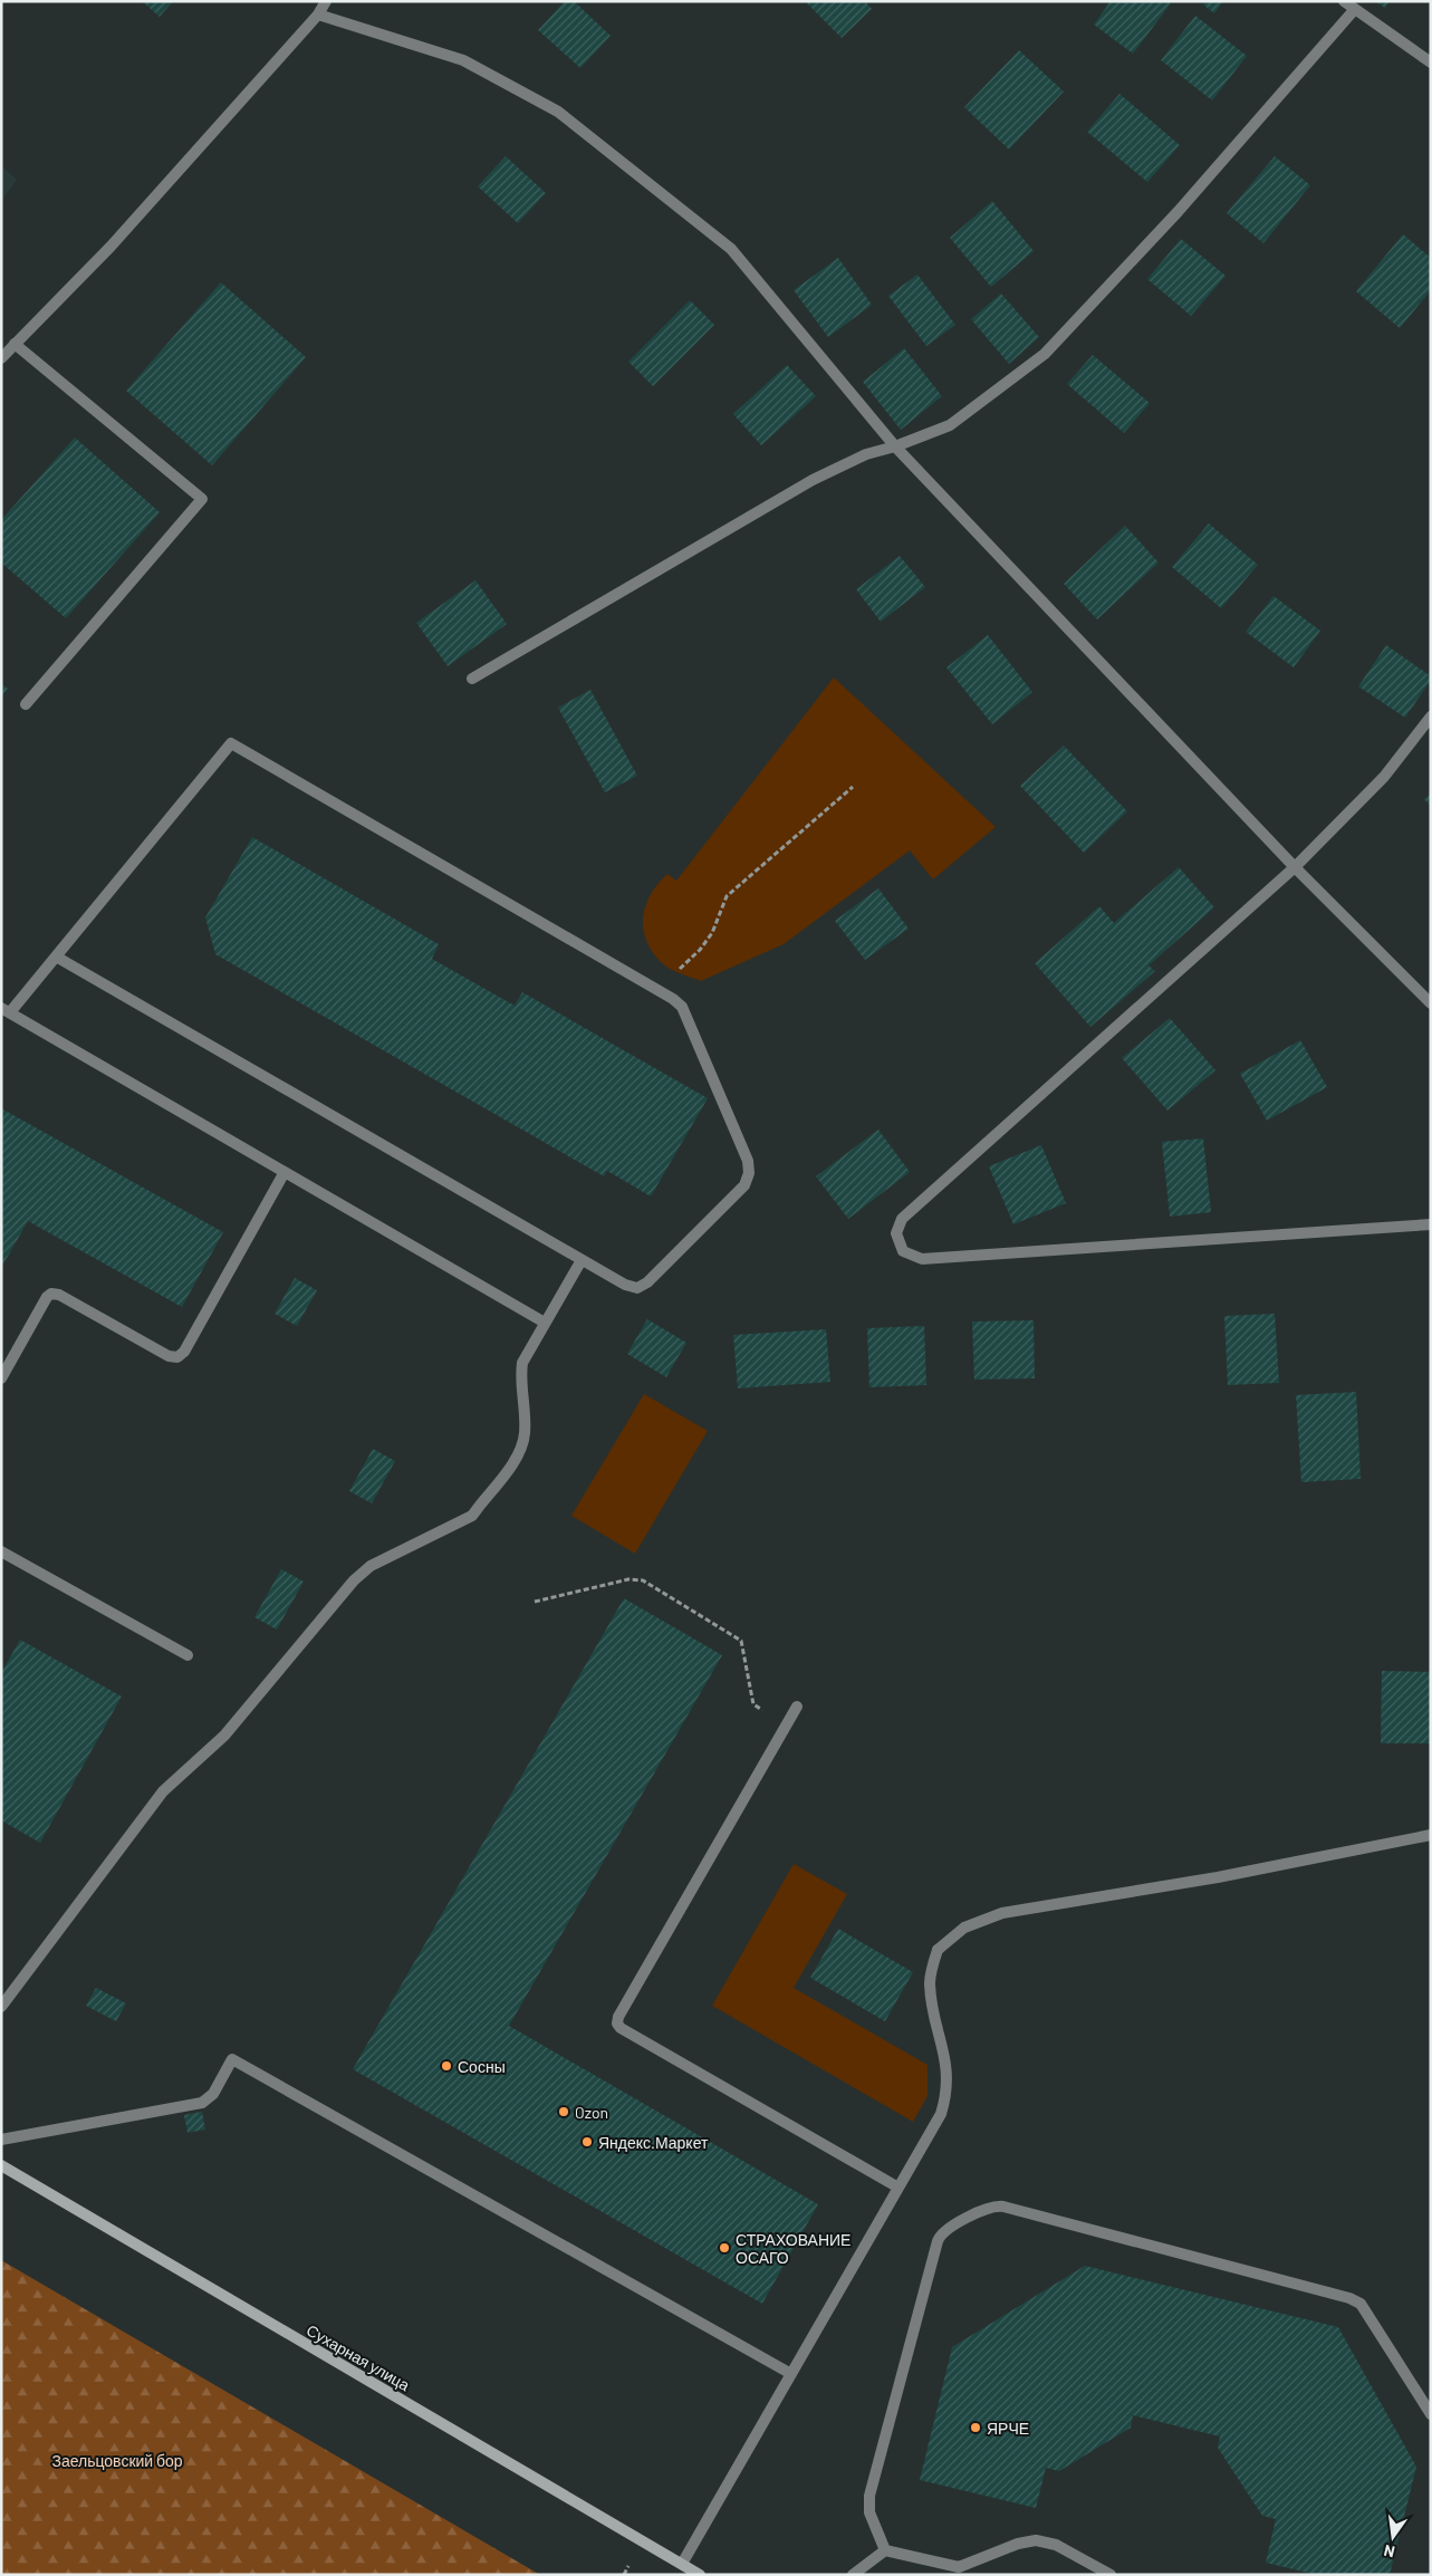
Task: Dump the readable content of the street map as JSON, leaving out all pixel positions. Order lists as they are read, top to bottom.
{
  "streets": {
    "street": ["Сухарная улица"]
  },
  "parks": ["Заельцовский бор"],
  "places": [
    "Сосны",
    "Ozon",
    "Яндекс.Маркет",
    "СТРАХОВАНИЕ ОСАГО",
    "ЯРЧЕ"
  ],
  "north": "bottom"
}
